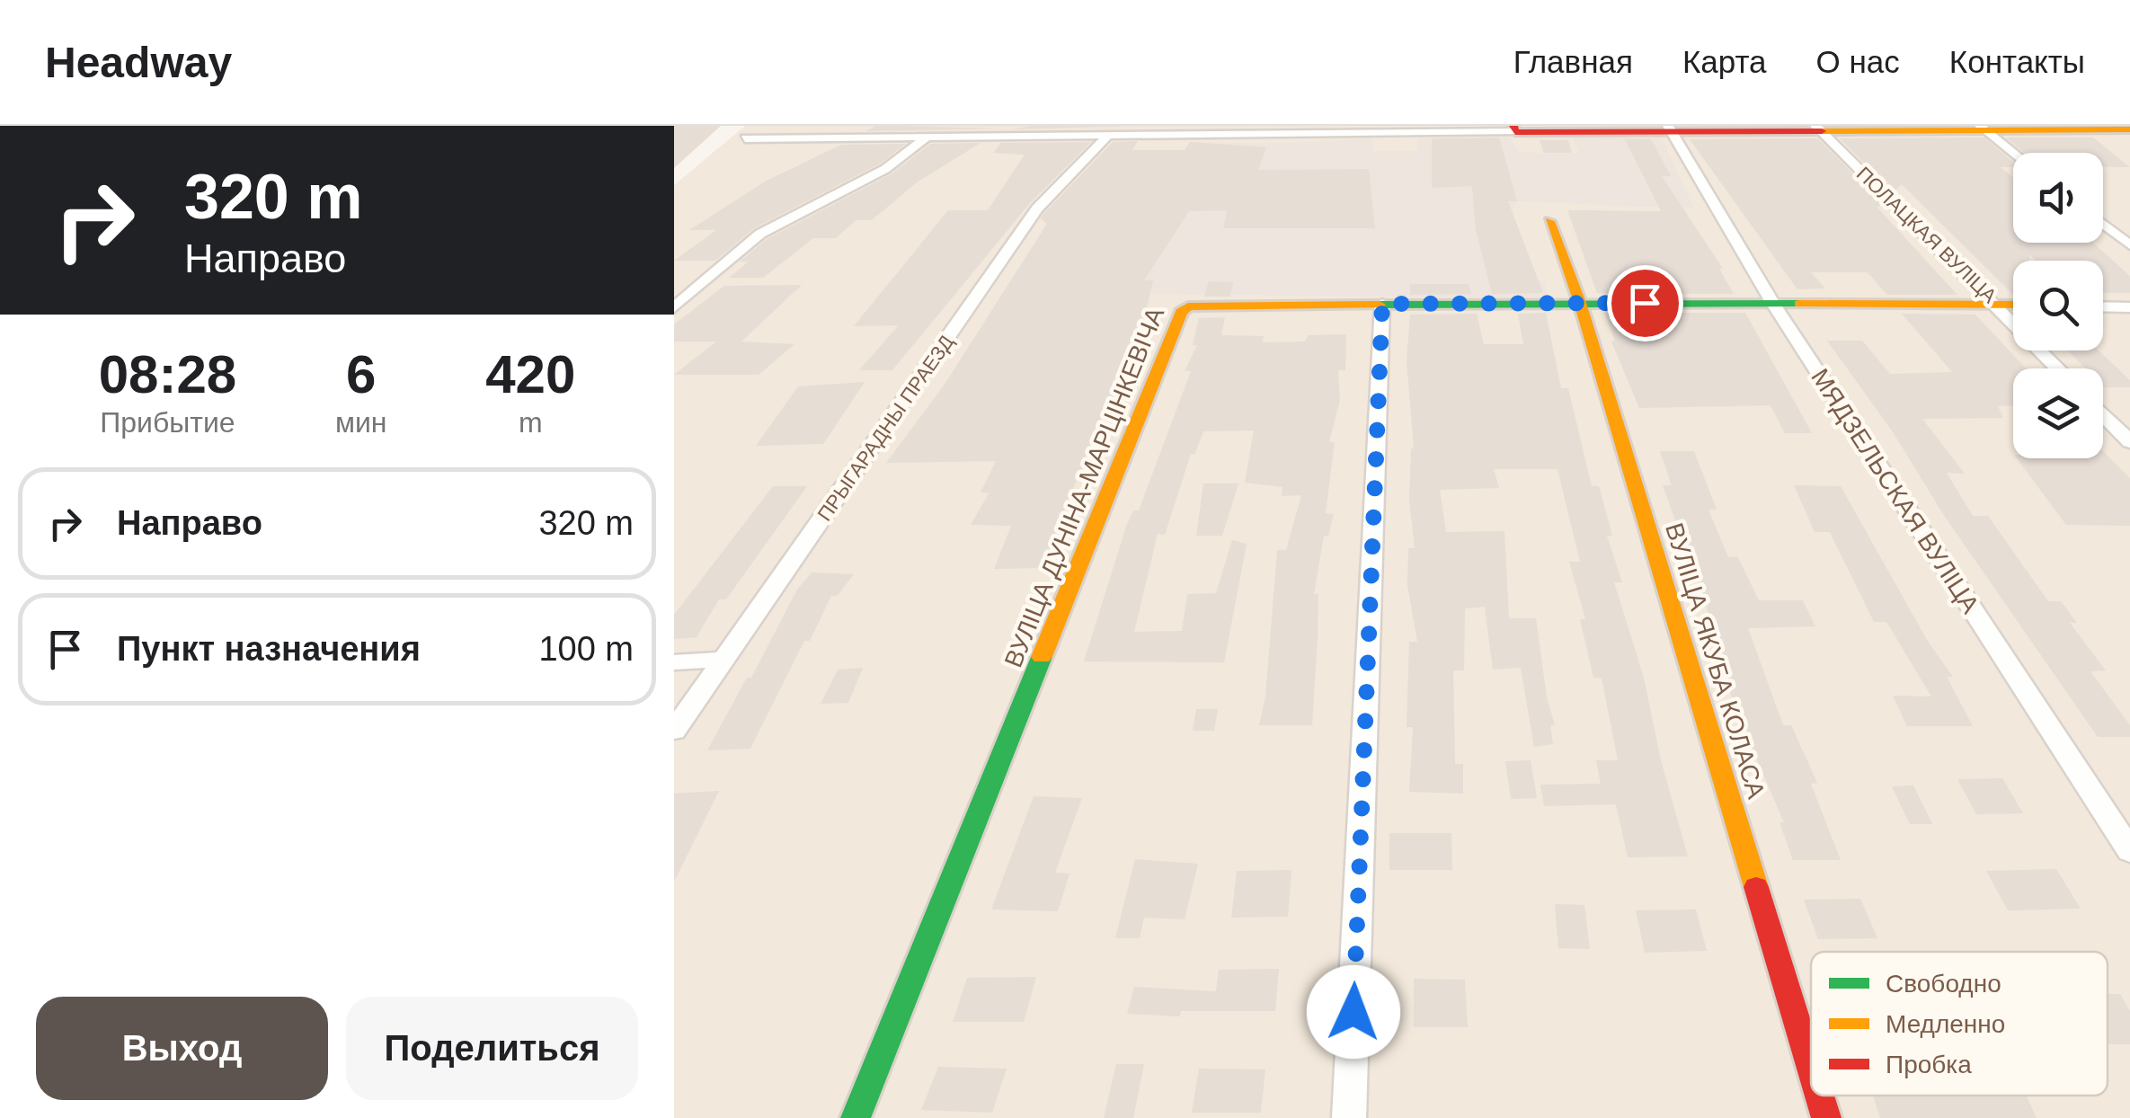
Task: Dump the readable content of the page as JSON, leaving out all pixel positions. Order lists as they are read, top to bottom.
{
  "streets": {
    "street": [
      "ПОЛАЦКАЯ ВУЛІЦА",
      "ПРЫГАРАДНЫ ПРАЕЗД",
      "ВУЛІЦА ДУНІНА-МАРЦІНКЕВІЧА",
      "МЯДЗЕЛЬСКАЯ ВУЛІЦА",
      "ВУЛІЦА ЯКУБА КОЛАСА"
    ]
  },
  "crossings": [
    ["ПОЛАЦКАЯ ВУЛІЦА", "ВУЛІЦА ДУНІНА-МАРЦІНКЕВІЧА"],
    ["ВУЛІЦА ДУНІНА-МАРЦІНКЕВІЧА", "МЯДЗЕЛЬСКАЯ ВУЛІЦА"],
    ["ВУЛІЦА ДУНІНА-МАРЦІНКЕВІЧА", "ВУЛІЦА ЯКУБА КОЛАСА"]
  ],
  "legend": ["Свободно", "Медленно", "Пробка"],
  "page": {
    "header": "Headway",
    "nav": [
      "Главная",
      "Карта",
      "О нас",
      "Контакты"
    ],
    "turn": ["320 m", "Направо"],
    "eta": [
      "08:28",
      "Прибытие",
      "6",
      "мин",
      "420",
      "m"
    ],
    "list": [
      {
        "name": "Направо",
        "value": "320 m"
      },
      {
        "name": "Пункт назначения",
        "value": "100 m"
      }
    ],
    "buttons": ["Выход", "Поделиться"]
  }
}
